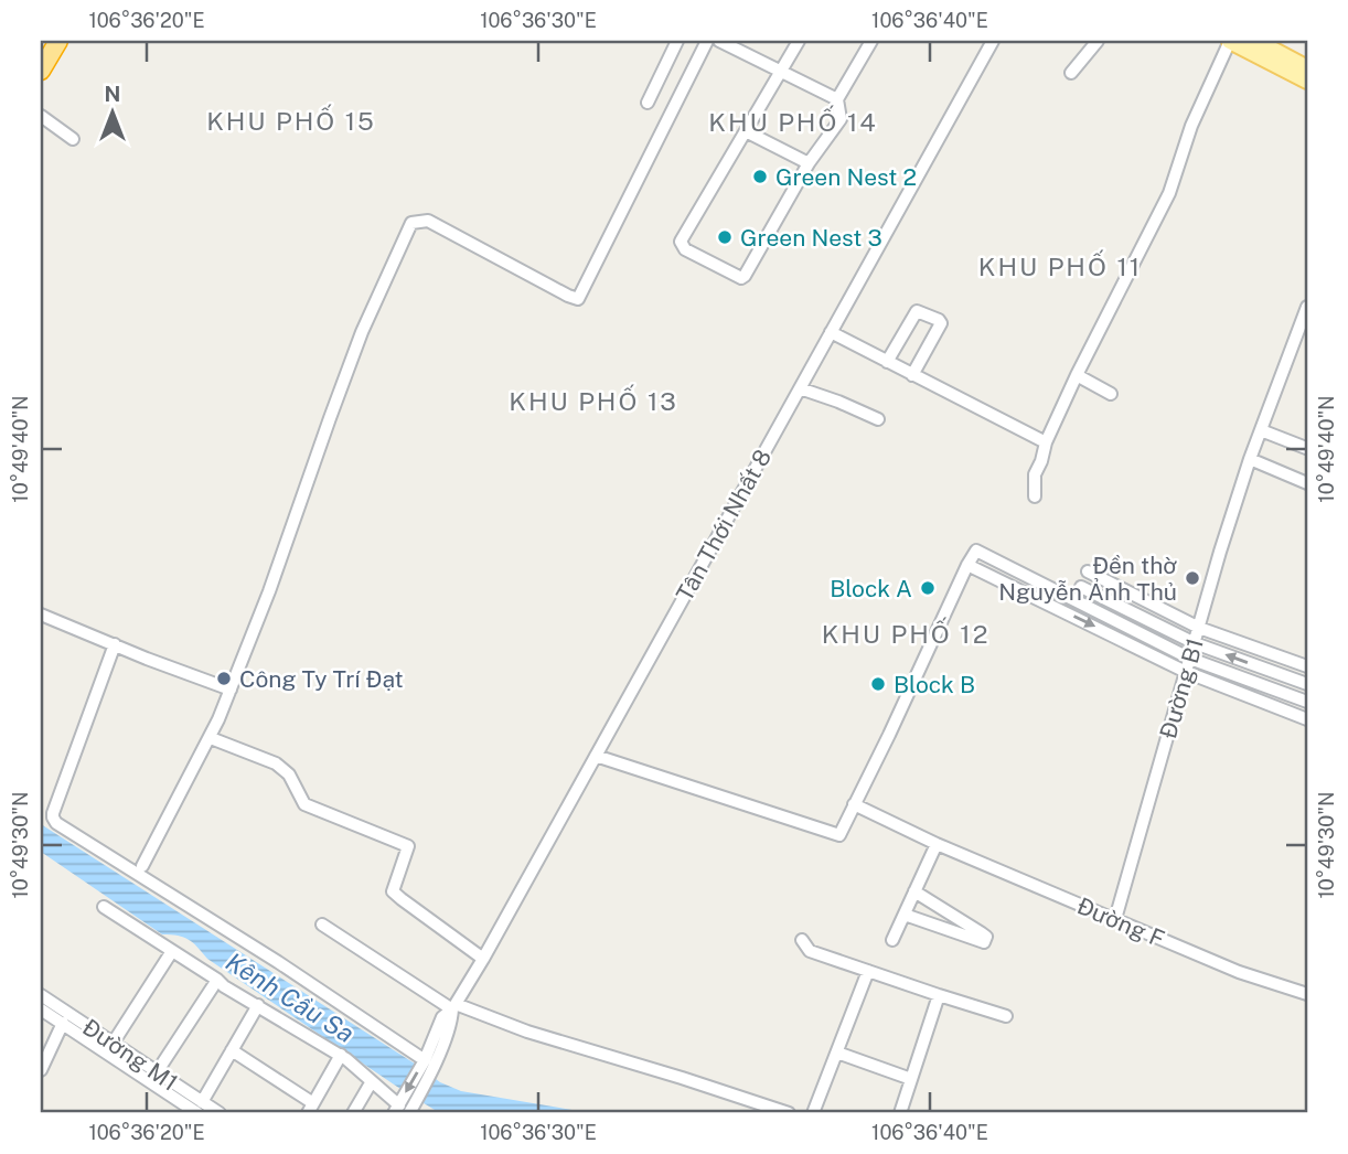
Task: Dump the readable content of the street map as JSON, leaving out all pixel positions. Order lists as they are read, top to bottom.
{
  "streets": {
    "street": [
      "Tân Thới Nhất 8",
      "Đường B1",
      "Đường F",
      "Đường M1"
    ]
  },
  "crossings": [
    ["Đường B1", "Đường F"]
  ],
  "districts": [
    "KHU PHỐ 15",
    "KHU PHỐ 14",
    "KHU PHỐ 11",
    "KHU PHỐ 13",
    "KHU PHỐ 12"
  ],
  "water": ["Kênh Cầu Sa"],
  "places": [
    "Green Nest 2",
    "Green Nest 3",
    "Đền thờ Nguyễn Ảnh Thủ",
    "Block A",
    "Công Ty Trí Đạt",
    "Block B"
  ],
  "north": "top",
  "coordinates": [
    "106°36'20\"E",
    "106°36'30\"E",
    "106°36'40\"E",
    "10°49'40\"N",
    "10°49'30\"N"
  ]
}
